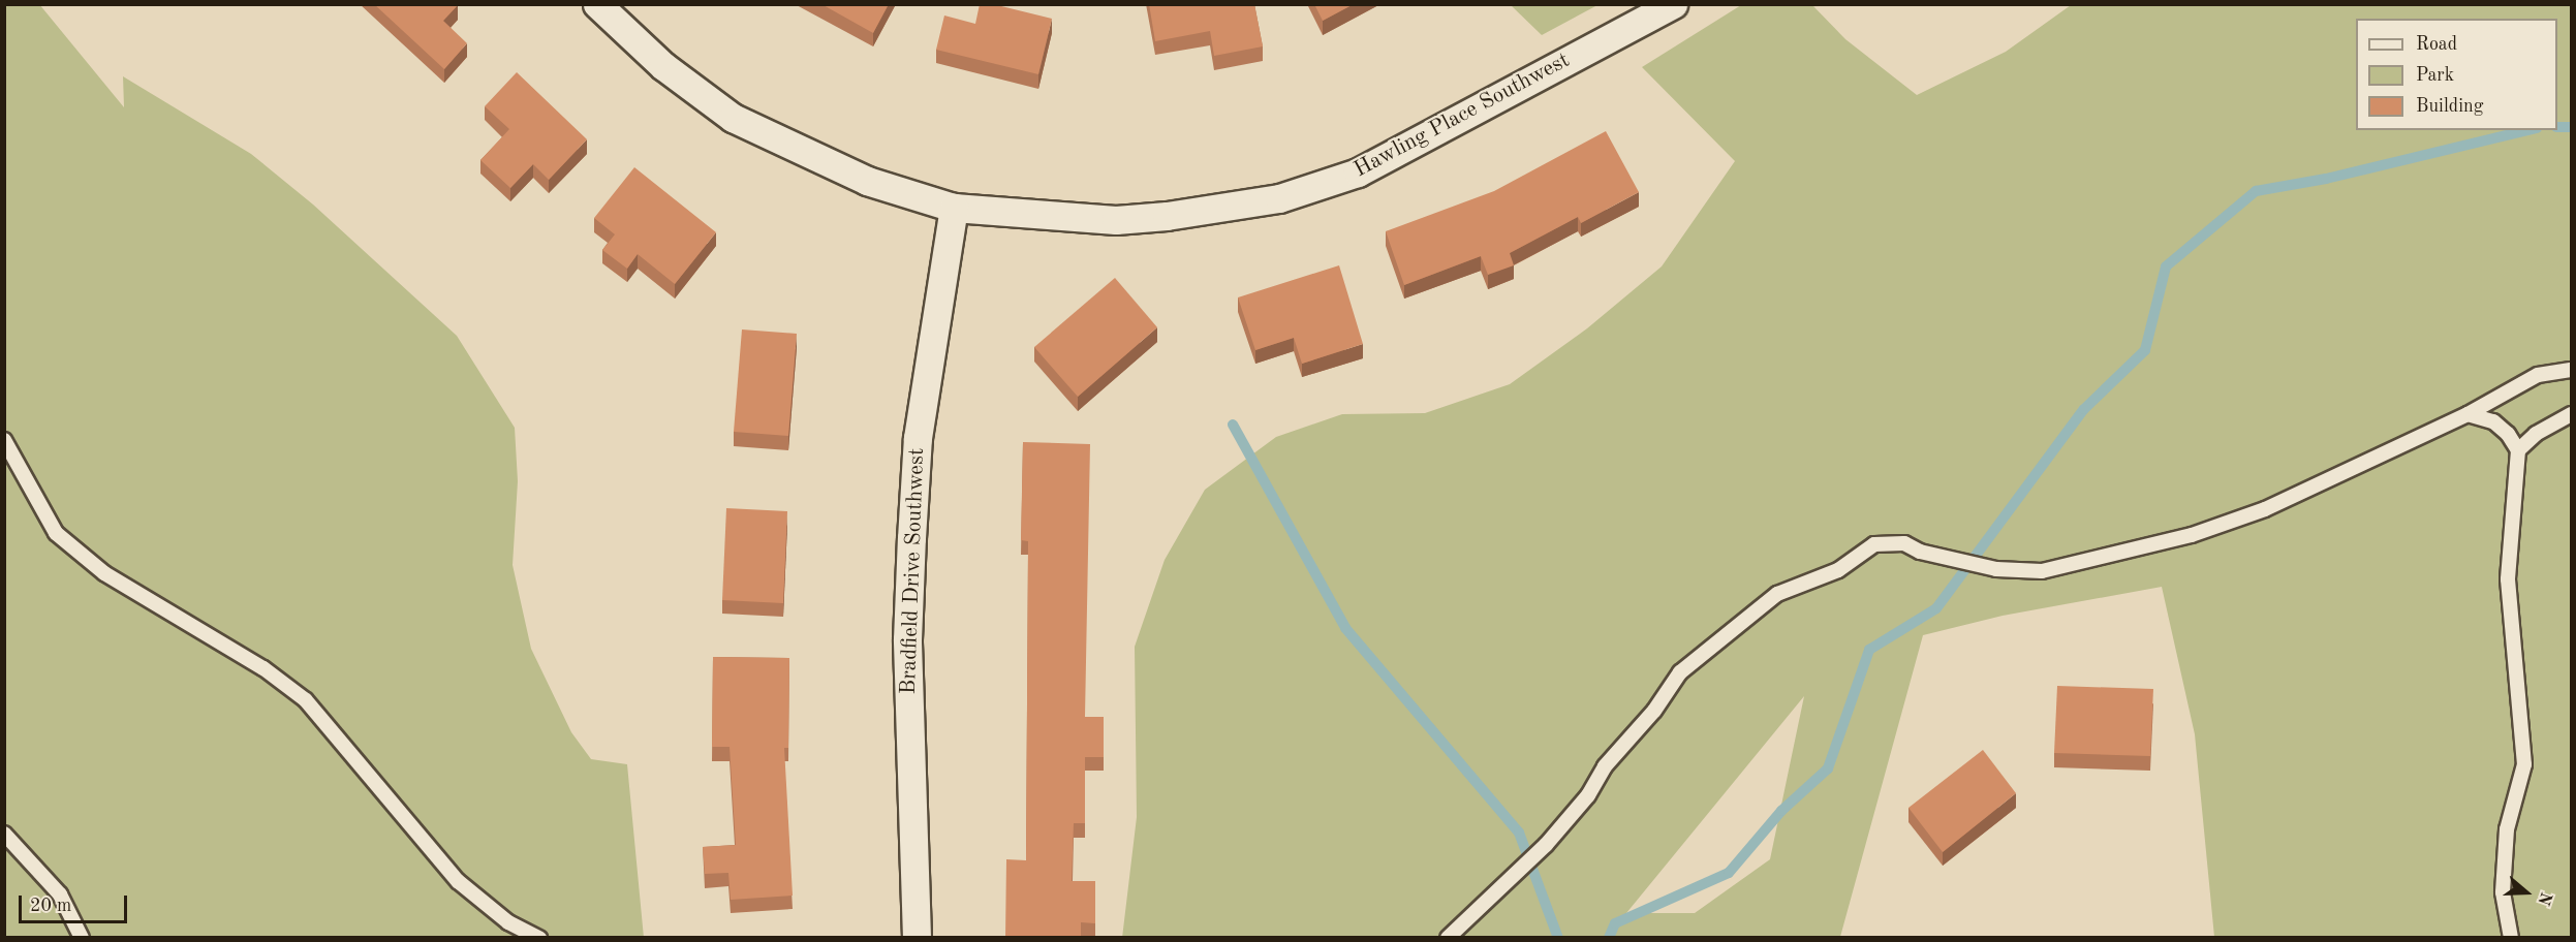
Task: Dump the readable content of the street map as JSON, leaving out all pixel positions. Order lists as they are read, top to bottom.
{
  "streets": {
    "street": ["Hawling Place Southwest", "Bradfield Drive Southwest"]
  },
  "crossings": [
    ["Hawling Place Southwest", "Bradfield Drive Southwest"]
  ],
  "legend": ["Road", "Park", "Building"],
  "scale_bar": "20 m",
  "north": "right"
}
